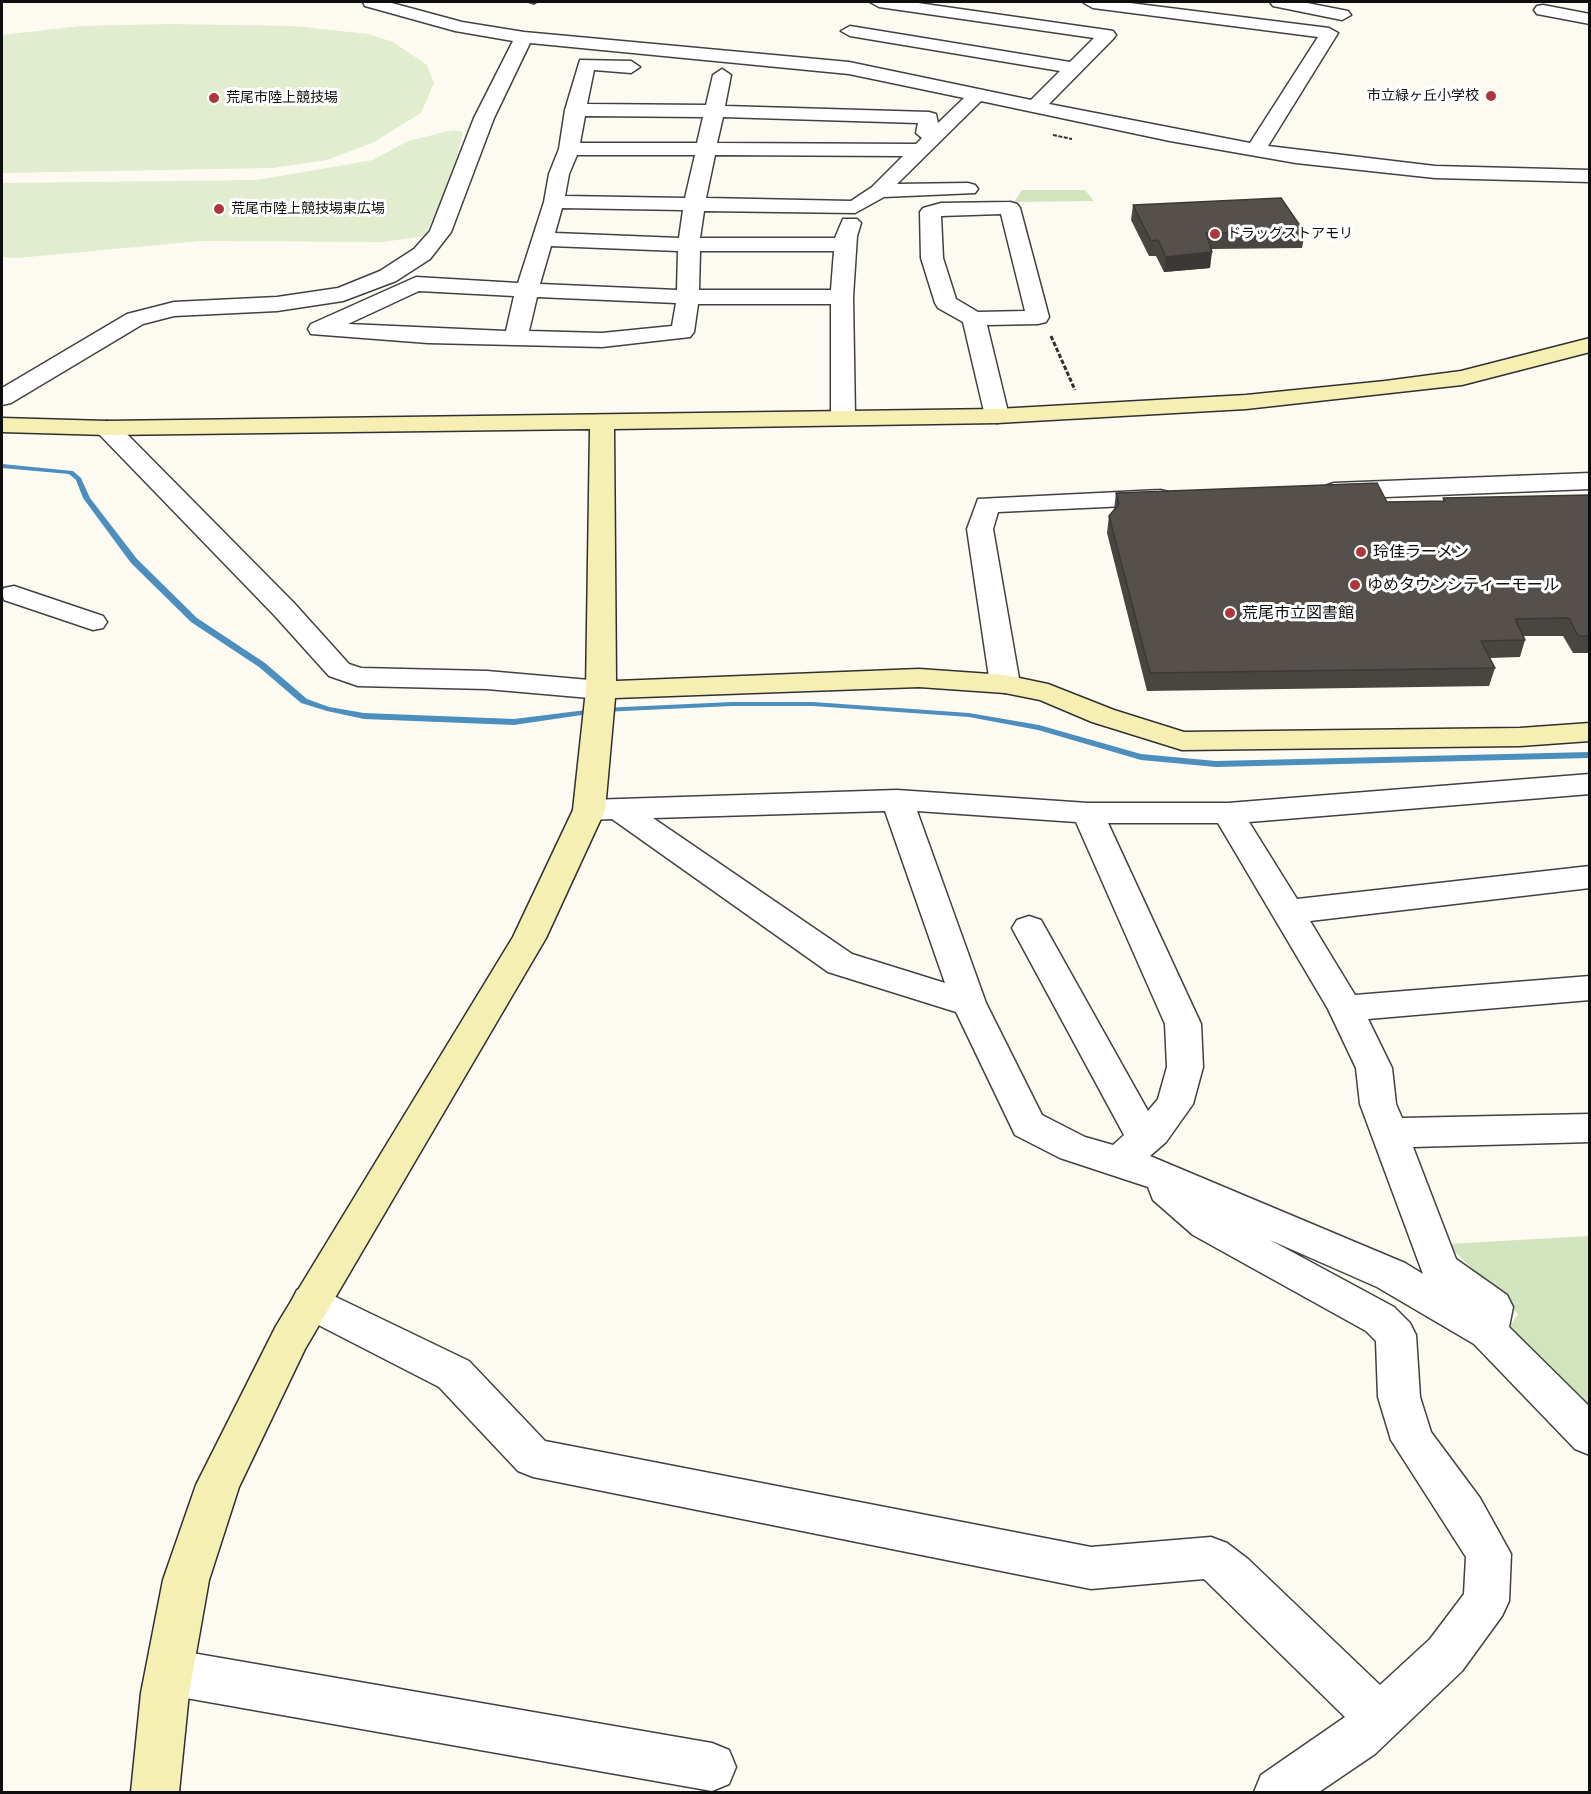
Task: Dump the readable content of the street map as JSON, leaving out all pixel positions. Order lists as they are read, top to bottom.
{
  "places": [
    "市立緑ヶ丘小学校",
    "荒尾市陸上競技場",
    "荒尾市陸上競技場東広場",
    "ドラッグストアモリ",
    "玲佳ラーメン",
    "ゆめタウンシティーモール",
    "荒尾市立図書館"
  ]
}
